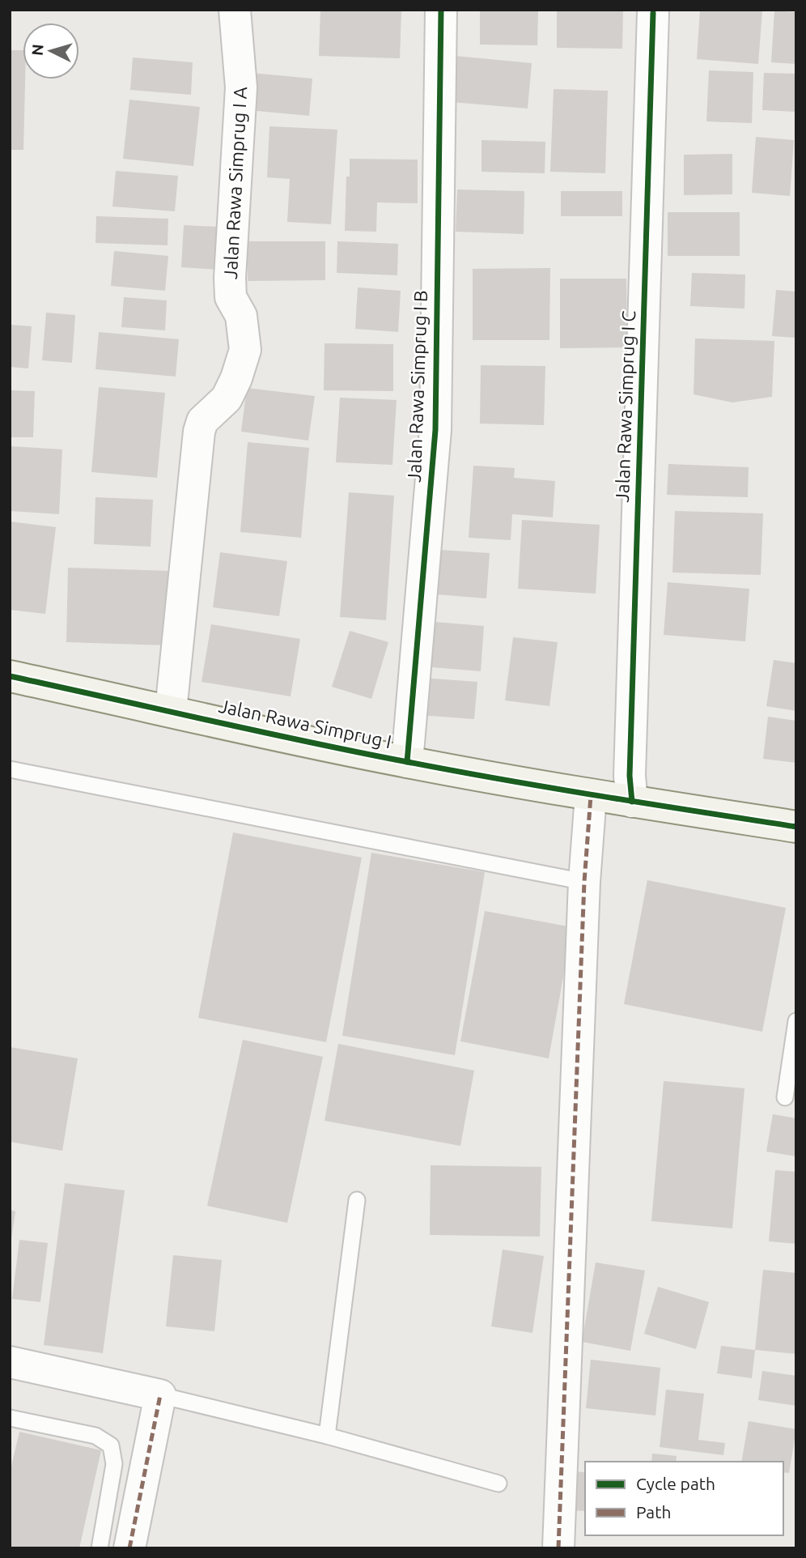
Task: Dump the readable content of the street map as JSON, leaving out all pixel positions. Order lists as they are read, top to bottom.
{
  "streets": {
    "street": [
      "Jalan Rawa Simprug I A",
      "Jalan Rawa Simprug I B",
      "Jalan Rawa Simprug I C",
      "Jalan Rawa Simprug I"
    ]
  },
  "crossings": [
    ["Jalan Rawa Simprug I A", "Jalan Rawa Simprug I"],
    ["Jalan Rawa Simprug I B", "Jalan Rawa Simprug I"],
    ["Jalan Rawa Simprug I C", "Jalan Rawa Simprug I"]
  ],
  "legend": ["Cycle path", "Path"],
  "north": "left"
}
